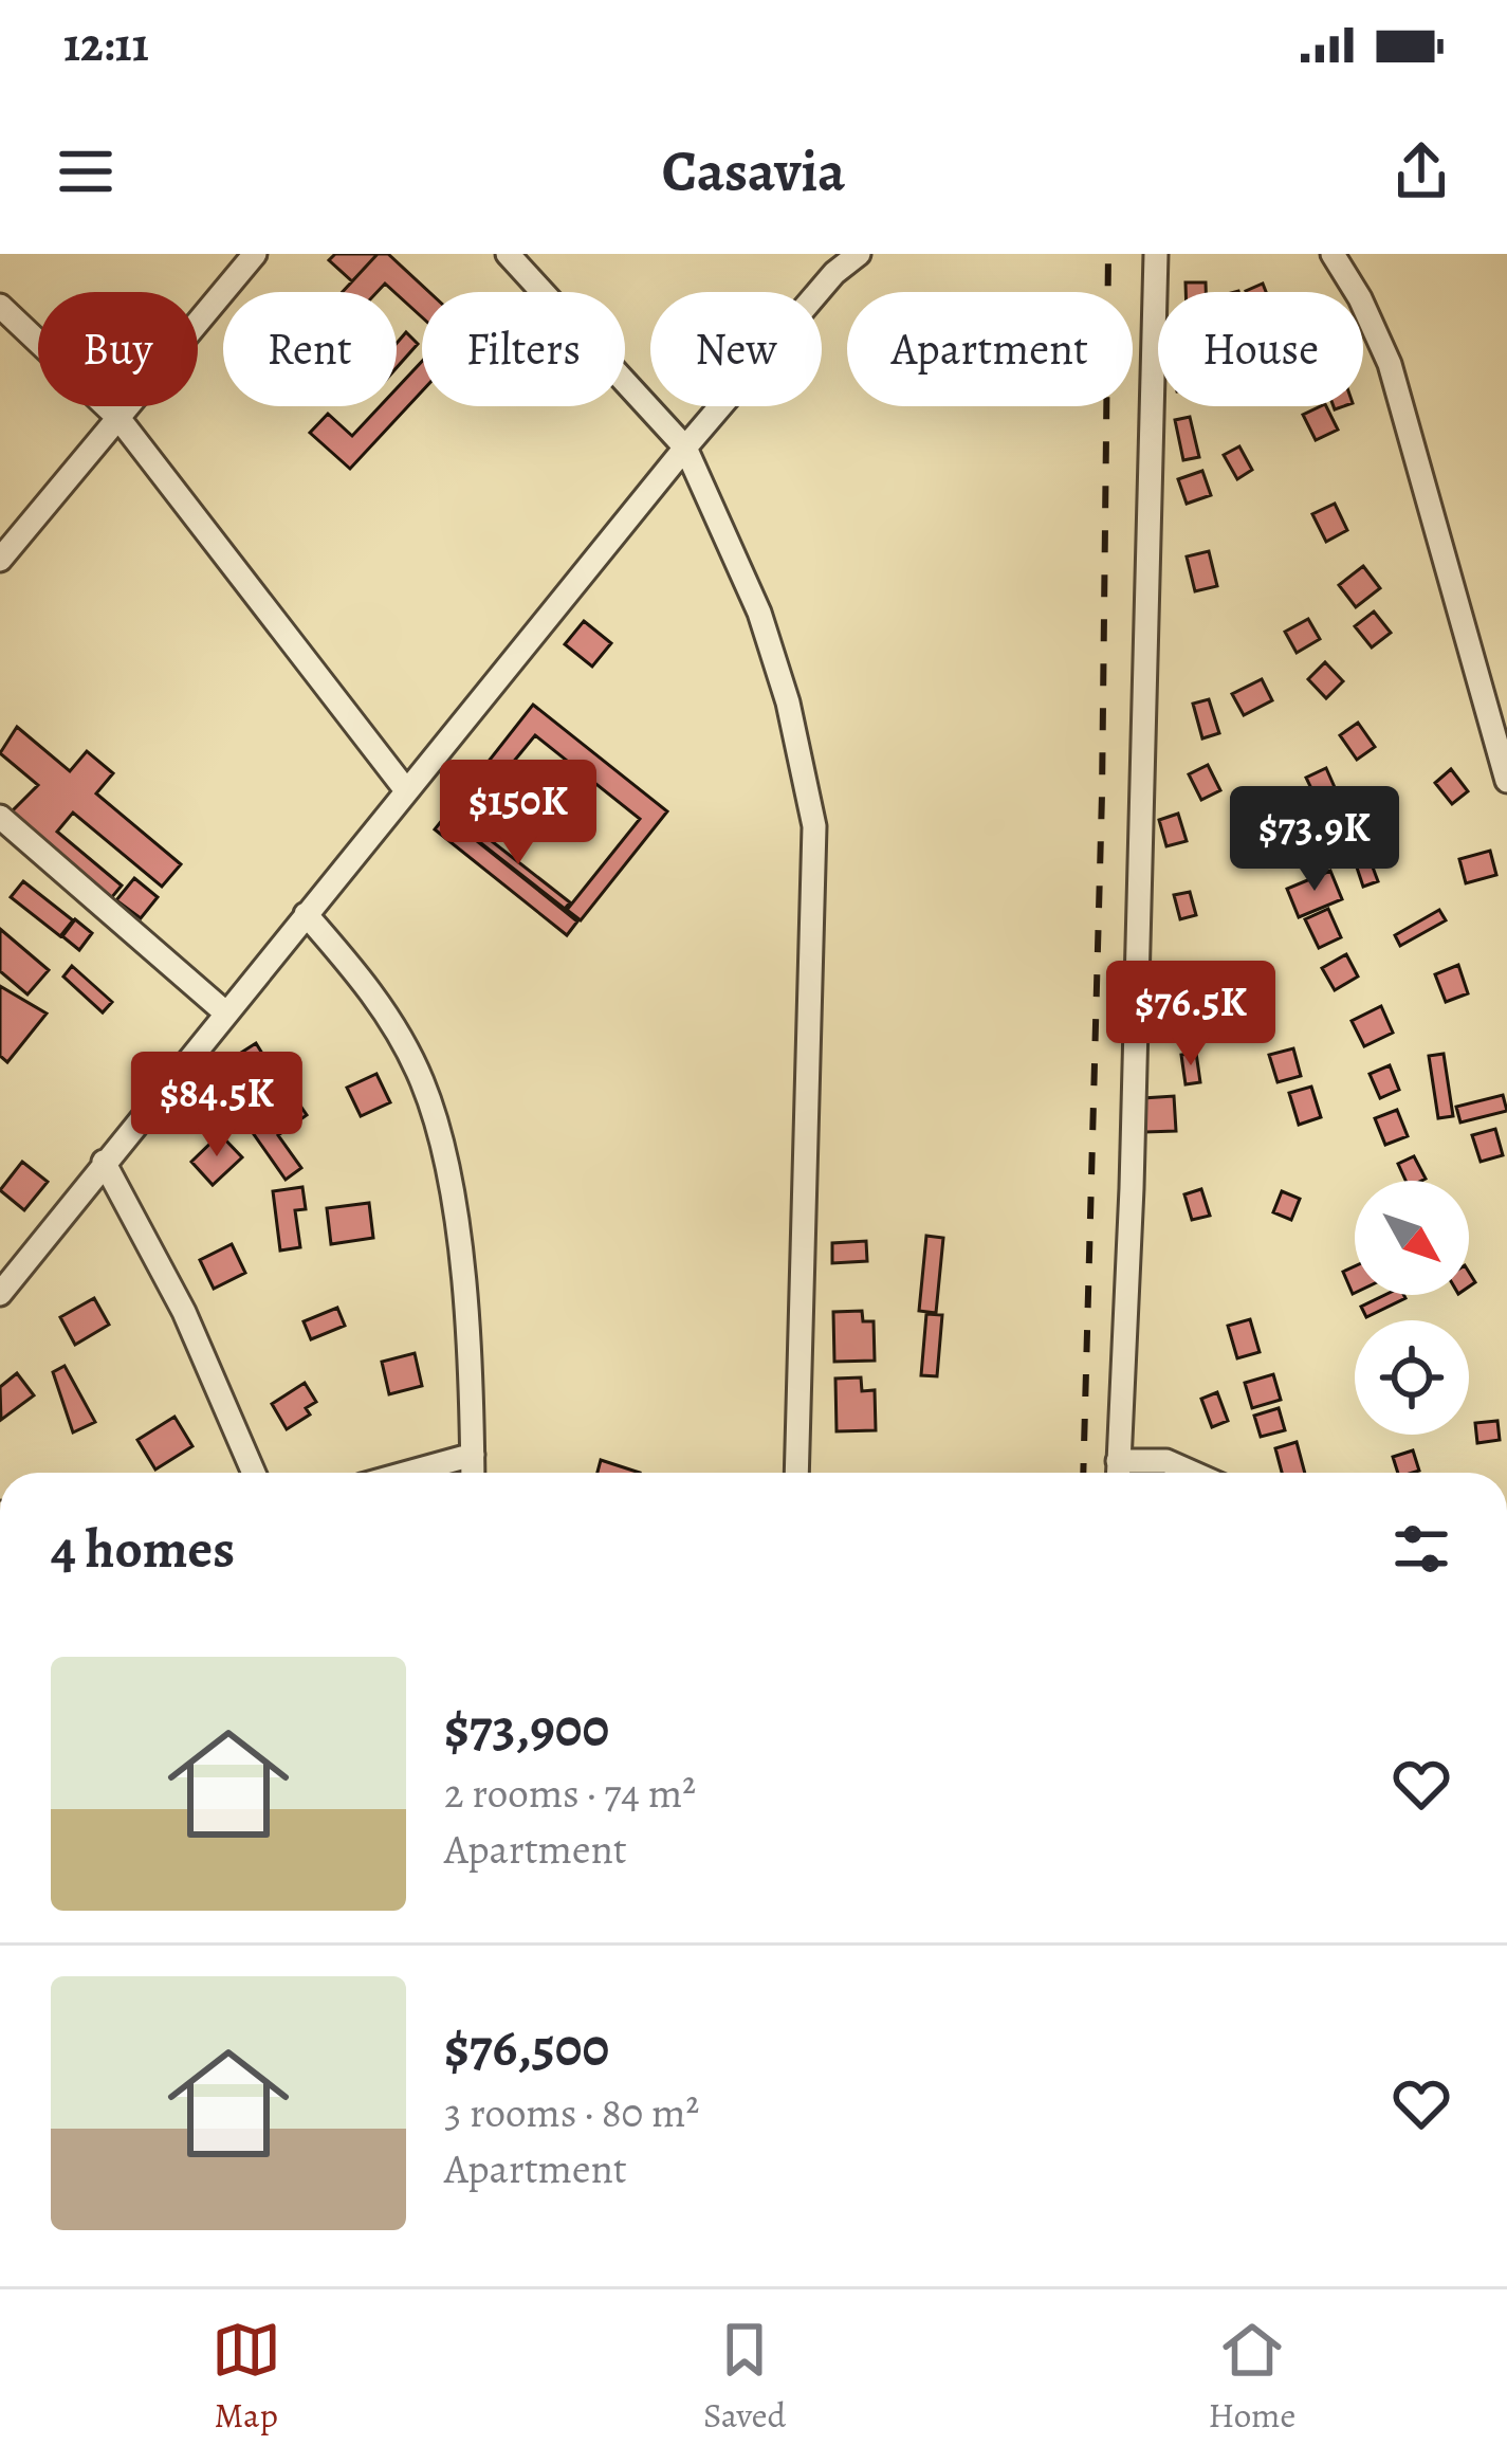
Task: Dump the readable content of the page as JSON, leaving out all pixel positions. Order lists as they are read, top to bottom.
{
  "north": "bottom right",
  "page": {
    "status": "12:11",
    "header": "Casavia",
    "chip": [
      "Buy",
      "Rent",
      "Filters",
      "New",
      "Apartment",
      "House"
    ],
    "price": [
      "$150K",
      "$73.9K",
      "$76.5K",
      "$84.5K"
    ],
    "heading": "4 homes",
    "list": [
      {
        "name": "$73,900",
        "note": "2 rooms · 74 m² · Apartment"
      },
      {
        "name": "$76,500",
        "note": "3 rooms · 80 m² · Apartment"
      }
    ],
    "tabs": ["Map", "Saved", "Home"]
  }
}
